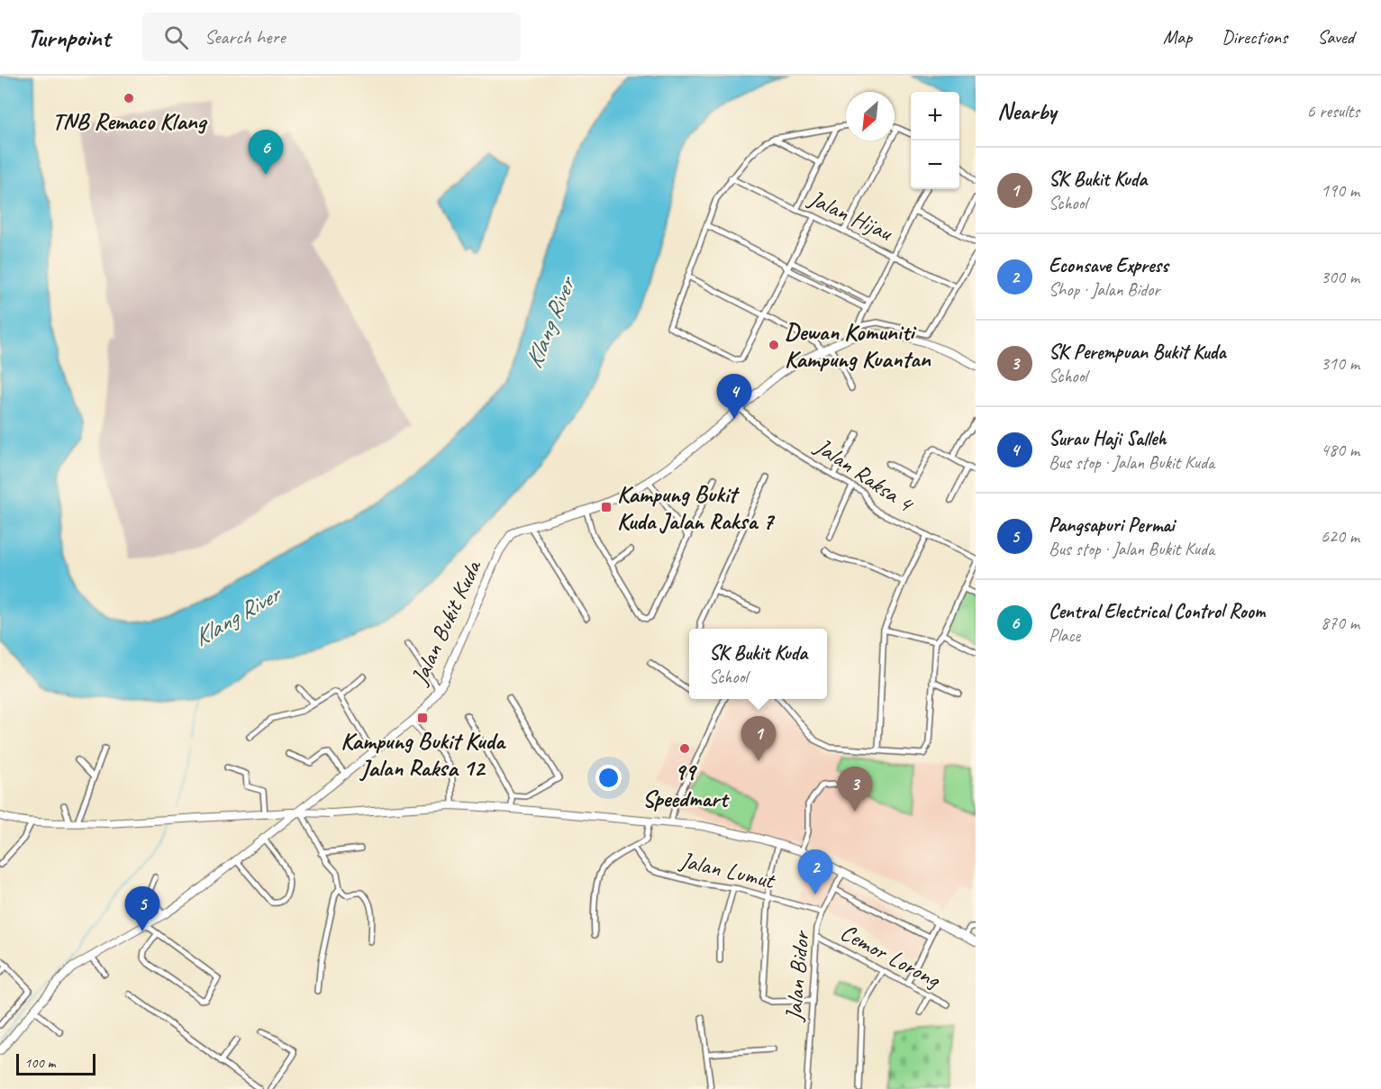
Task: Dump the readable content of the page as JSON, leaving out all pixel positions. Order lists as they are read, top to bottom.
{
  "streets": {
    "street": [
      "Jalan Hijau",
      "Jalan Raksa 4",
      "Jalan Bukit Kuda",
      "Jalan Lumut",
      "Cemor Lorong",
      "Jalan Bidor"
    ]
  },
  "crossings": [
    ["Jalan Raksa 4", "Jalan Bukit Kuda"],
    ["Jalan Lumut", "Jalan Bidor"],
    ["Cemor Lorong", "Jalan Bidor"]
  ],
  "water": ["Klang River"],
  "places": {
    "other": ["TNB Remaco Klang", "Dewan Komuniti Kampung Kuantan", "99 Speedmart"],
    "transit": ["Kampung Bukit Kuda Jalan Raksa 7", "Kampung Bukit Kuda Jalan Raksa 12"]
  },
  "scale_bar": "100 m",
  "north": "bottom left",
  "page": {
    "header": "Turnpoint",
    "search": "Search here",
    "nav": ["Map", "Directions", "Saved"],
    "heading": ["Nearby", "6 results"],
    "map_buttons": ["+", "−"],
    "pins": [
      "6",
      "4",
      "1",
      "3",
      "2",
      "5"
    ],
    "list": [
      {
        "mark": "1",
        "name": "SK Bukit Kuda",
        "note": "School",
        "value": "190 m"
      },
      {
        "mark": "2",
        "name": "Econsave Express",
        "note": "Shop · Jalan Bidor",
        "value": "300 m"
      },
      {
        "mark": "3",
        "name": "SK Perempuan Bukit Kuda",
        "note": "School",
        "value": "310 m"
      },
      {
        "mark": "4",
        "name": "Surau Haji Salleh",
        "note": "Bus stop · Jalan Bukit Kuda",
        "value": "480 m"
      },
      {
        "mark": "5",
        "name": "Pangsapuri Permai",
        "note": "Bus stop · Jalan Bukit Kuda",
        "value": "620 m"
      },
      {
        "mark": "6",
        "name": "Central Electrical Control Room",
        "note": "Place",
        "value": "870 m"
      }
    ],
    "popup": ["SK Bukit Kuda", "School"],
    "scale": "100 m"
  }
}
